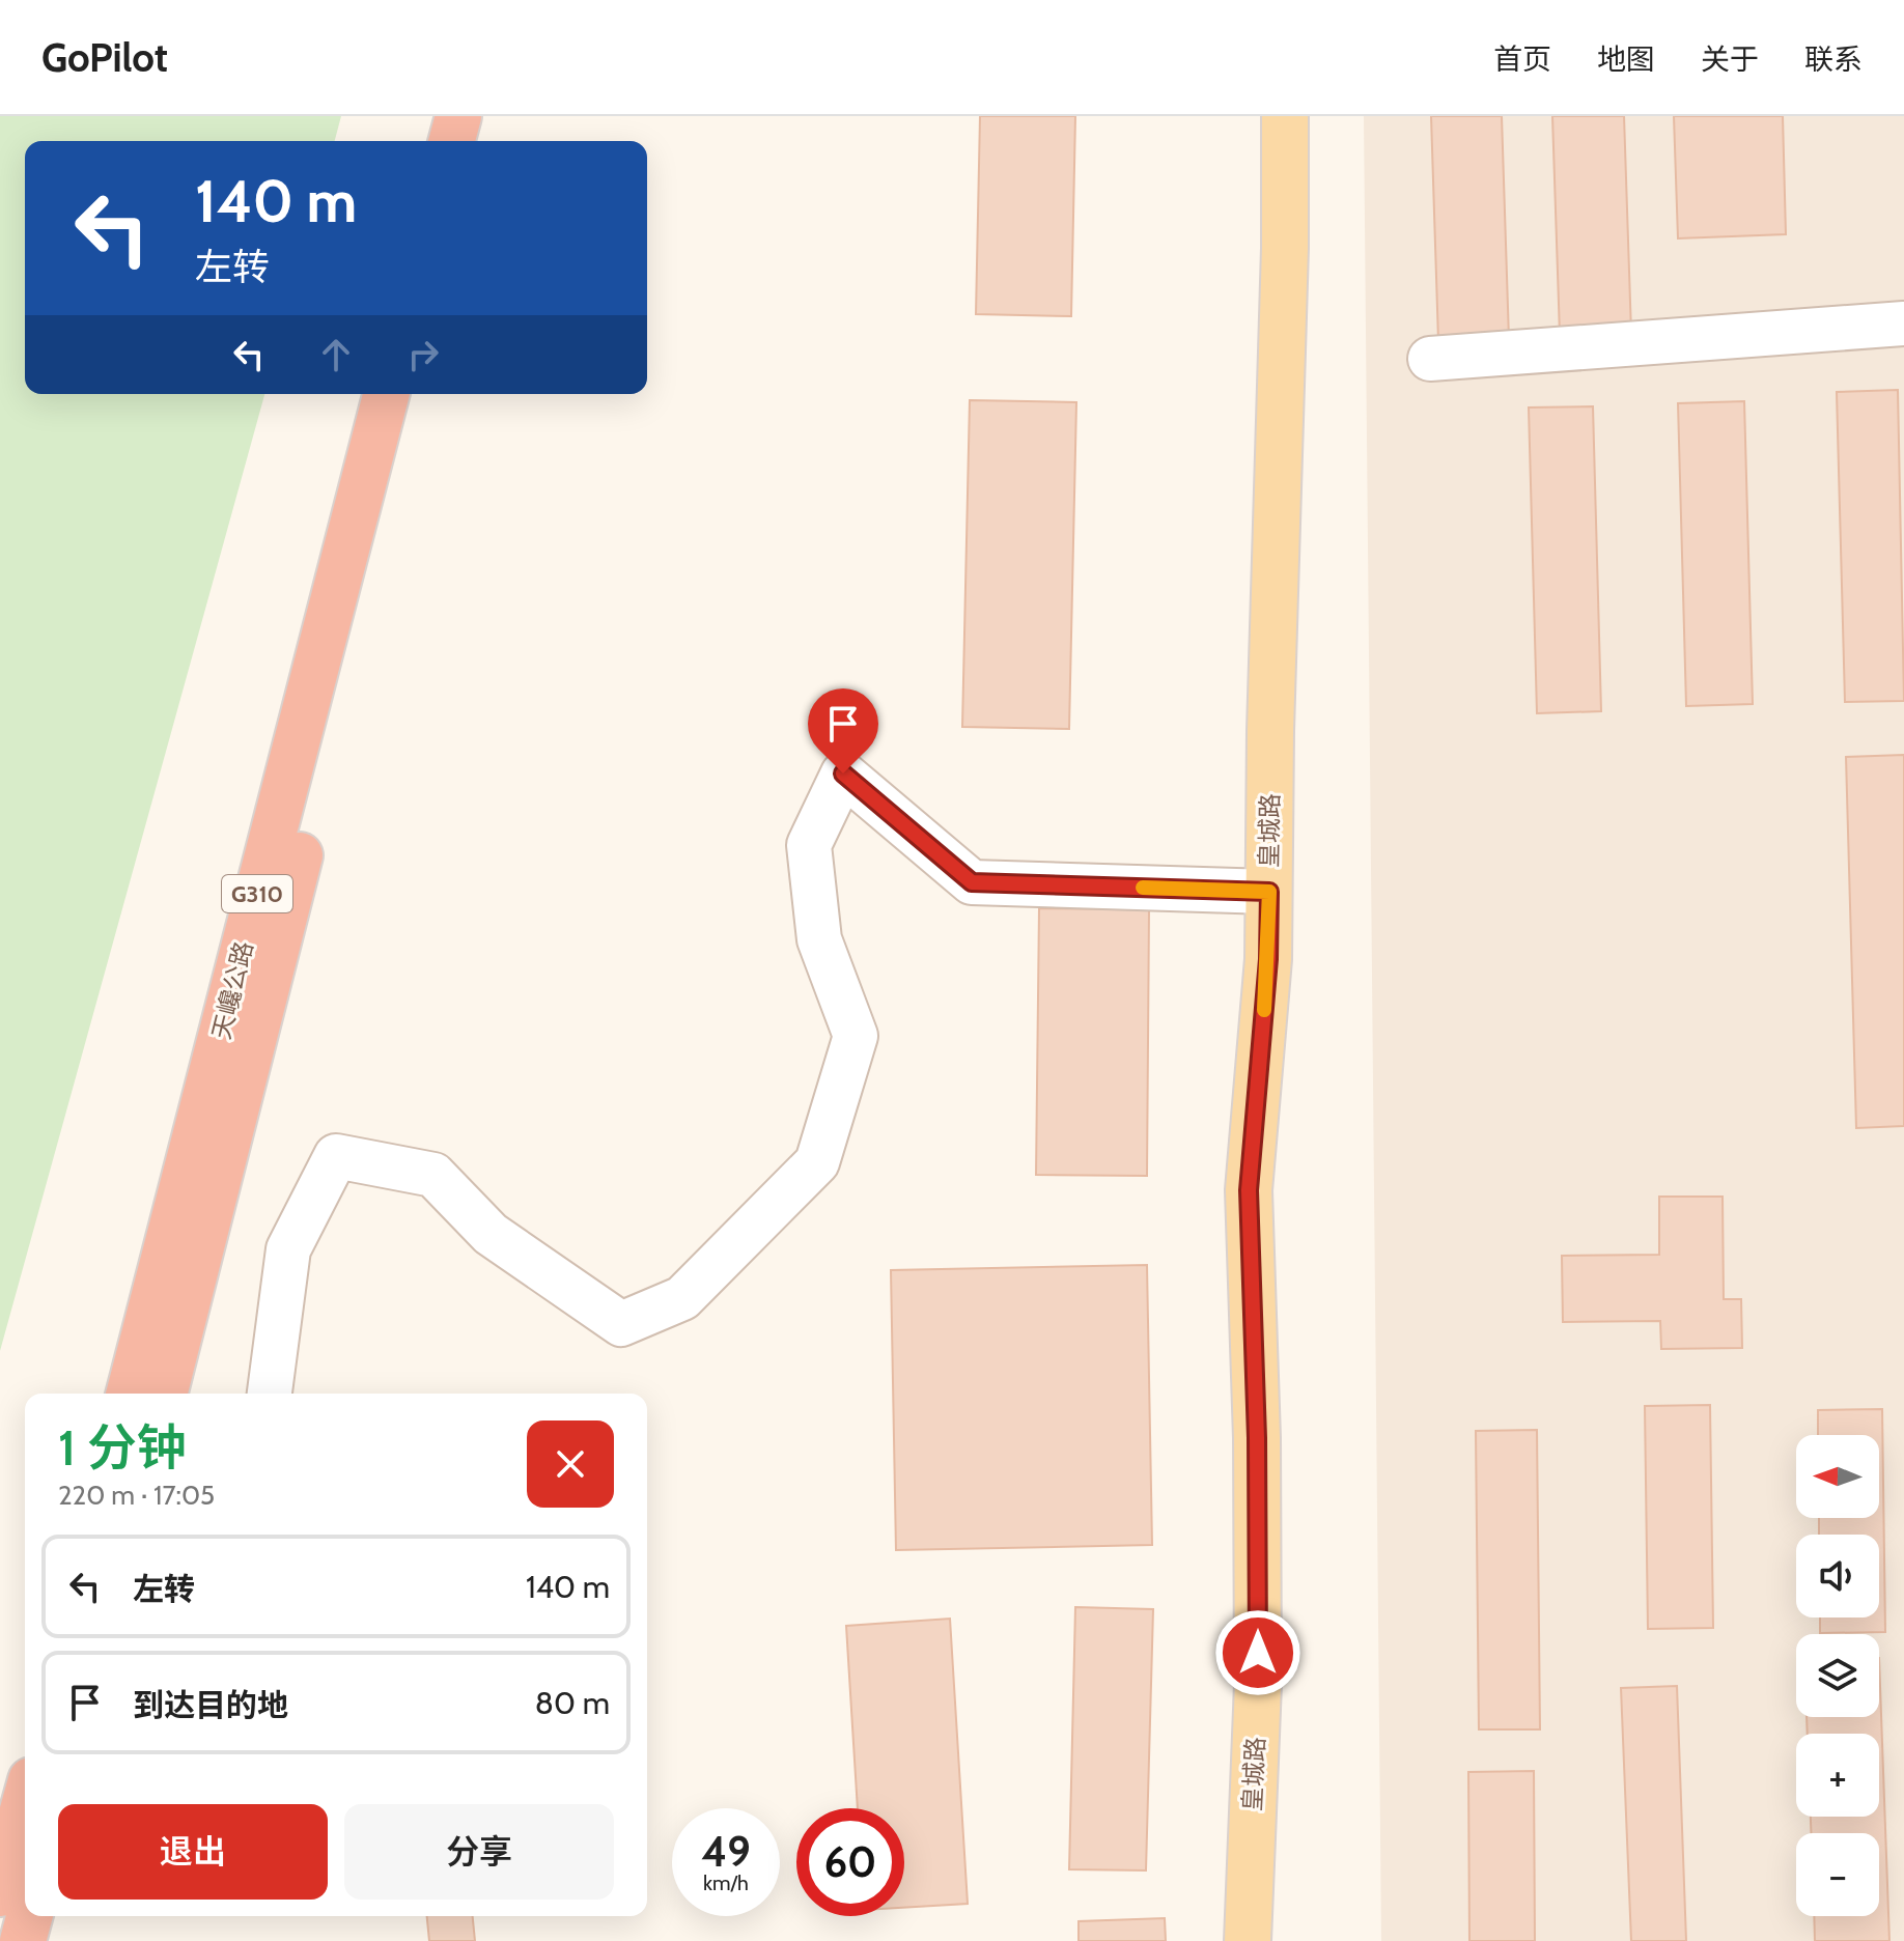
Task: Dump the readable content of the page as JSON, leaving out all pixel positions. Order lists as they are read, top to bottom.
{
  "streets": {
    "highway": ["G310", "天巉公路"],
    "main road": ["皇城路"]
  },
  "north": "left",
  "page": {
    "header": "GoPilot",
    "nav": [
      "首页",
      "地图",
      "关于",
      "联系"
    ],
    "turn": ["140 m", "左转"],
    "heading": ["1 分钟", "220 m · 17:05"],
    "map_buttons": ["+", "−"],
    "list": [
      {
        "name": "左转",
        "value": "140 m"
      },
      {
        "name": "到达目的地",
        "value": "80 m"
      }
    ],
    "buttons": ["退出", "分享"],
    "speed": "49 km/h",
    "limit": "60"
  }
}
